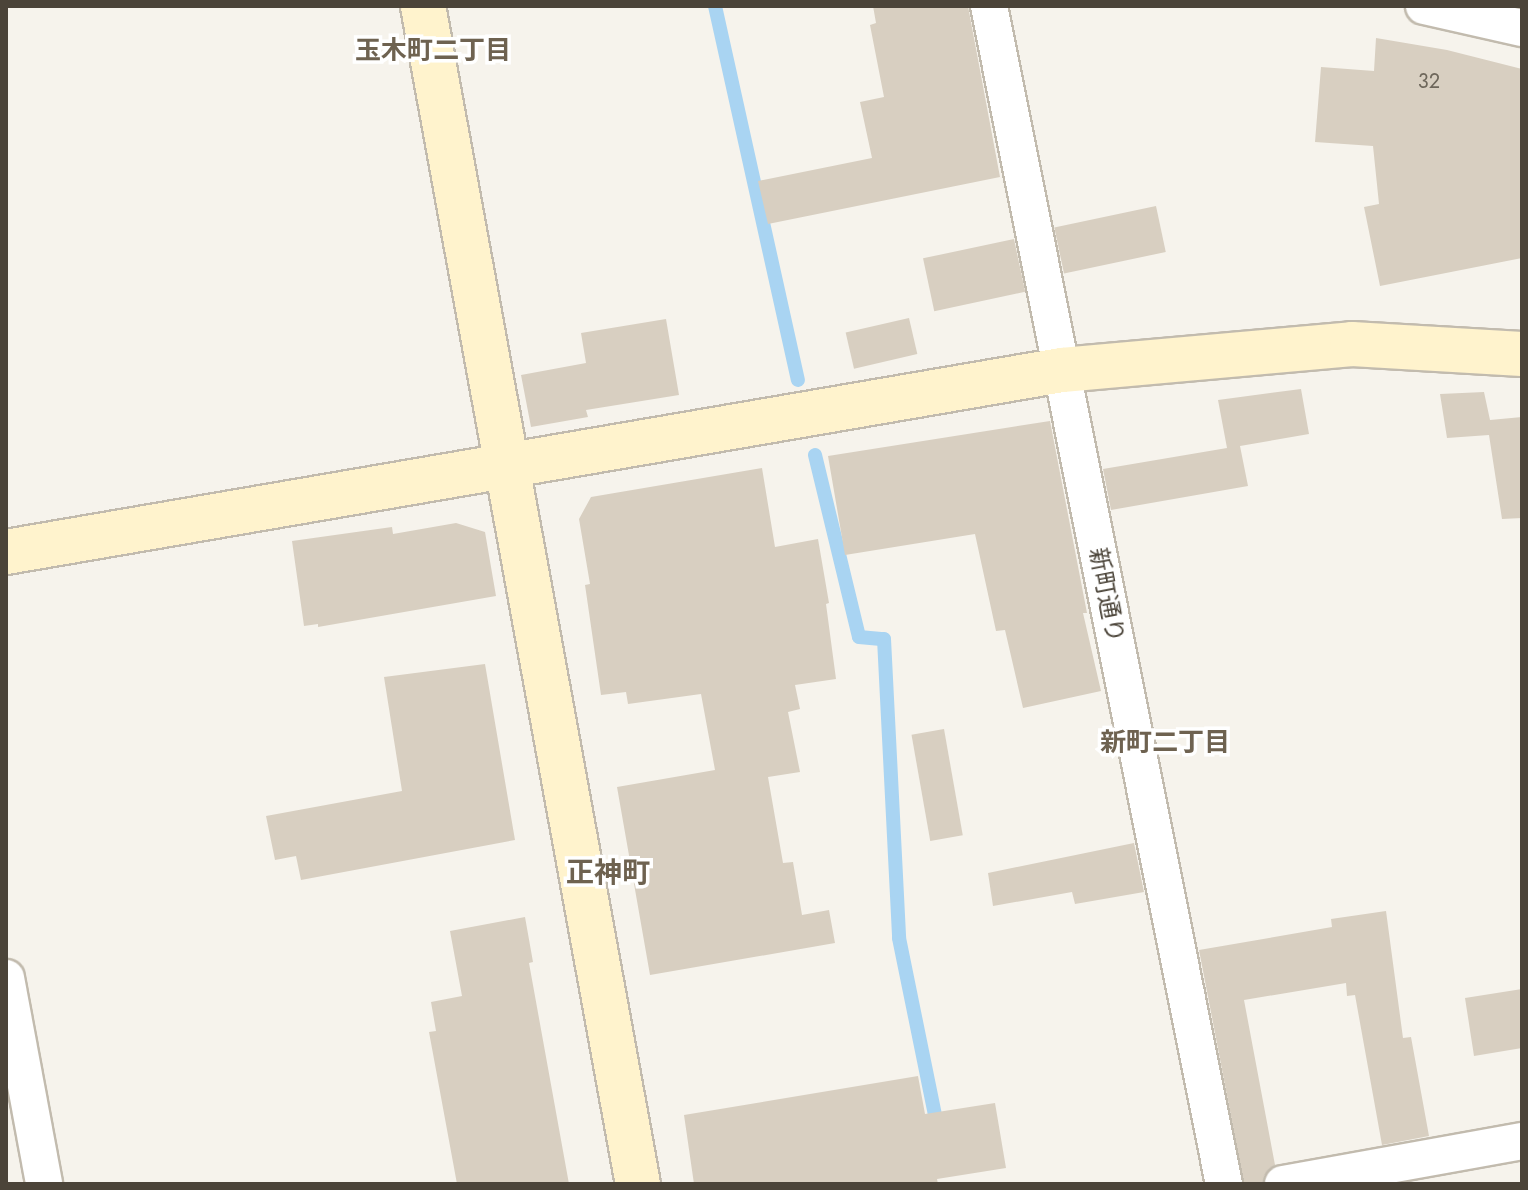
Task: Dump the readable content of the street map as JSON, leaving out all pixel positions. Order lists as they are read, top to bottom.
{
  "streets": {
    "street": ["新町通り"]
  },
  "districts": ["玉木町二丁目", "新町二丁目", "正神町"],
  "house_numbers": ["32"]
}
